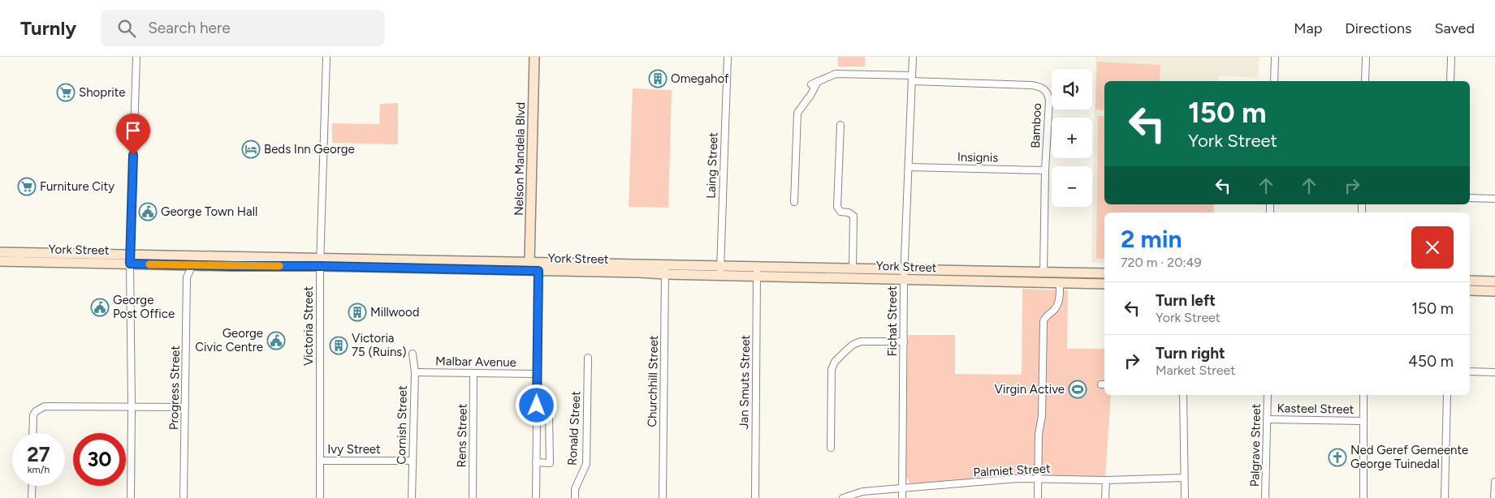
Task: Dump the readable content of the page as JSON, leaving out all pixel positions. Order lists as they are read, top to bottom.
{
  "streets": {
    "main road": ["Nelson Mandela Blvd", "York Street"],
    "street": [
      "Bamboo",
      "Insignis",
      "Laing Street",
      "Fichat Street",
      "Victoria Street",
      "Malbar Avenue",
      "Churchhill Street",
      "Jan Smuts Street",
      "Progress Street",
      "Kasteel Street",
      "Cornish Street",
      "Ronald Street",
      "Rens Street",
      "Palgrave Street",
      "Ivy Street",
      "Palmiet Street"
    ]
  },
  "crossings": [
    ["Bamboo", "Insignis"],
    ["Bamboo", "York Street"],
    ["Bamboo", "Fichat Street"],
    ["Insignis", "Fichat Street"],
    ["Nelson Mandela Blvd", "York Street"],
    ["Laing Street", "York Street"],
    ["York Street", "Fichat Street"],
    ["York Street", "Victoria Street"],
    ["York Street", "Churchhill Street"],
    ["York Street", "Jan Smuts Street"],
    ["York Street", "Progress Street"],
    ["Fichat Street", "Palmiet Street"],
    ["Victoria Street", "Ivy Street"],
    ["Malbar Avenue", "Cornish Street"],
    ["Malbar Avenue", "Rens Street"],
    ["Kasteel Street", "Palgrave Street"],
    ["Cornish Street", "Ivy Street"]
  ],
  "places": {
    "building": ["Omegahof", "Millwood", "Victoria 75 (Ruins)"],
    "supermarket": ["Shoprite", "Furniture City"],
    "hotel": ["Beds Inn George"],
    "public building": ["George Town Hall", "George Post Office", "George Civic Centre"],
    "sports": ["Virgin Active"],
    "church": ["Ned Geref Gemeente George Tuinedal"]
  },
  "page": {
    "header": "Turnly",
    "search": "Search here",
    "nav": ["Map", "Directions", "Saved"],
    "map_buttons": ["+", "−"],
    "turn": ["150 m", "York Street"],
    "heading": ["2 min", "720 m · 20:49"],
    "list": [
      {
        "name": "Turn left",
        "note": "York Street",
        "value": "150 m"
      },
      {
        "name": "Turn right",
        "note": "Market Street",
        "value": "450 m"
      }
    ],
    "speed": "27 km/h",
    "limit": "30"
  }
}
